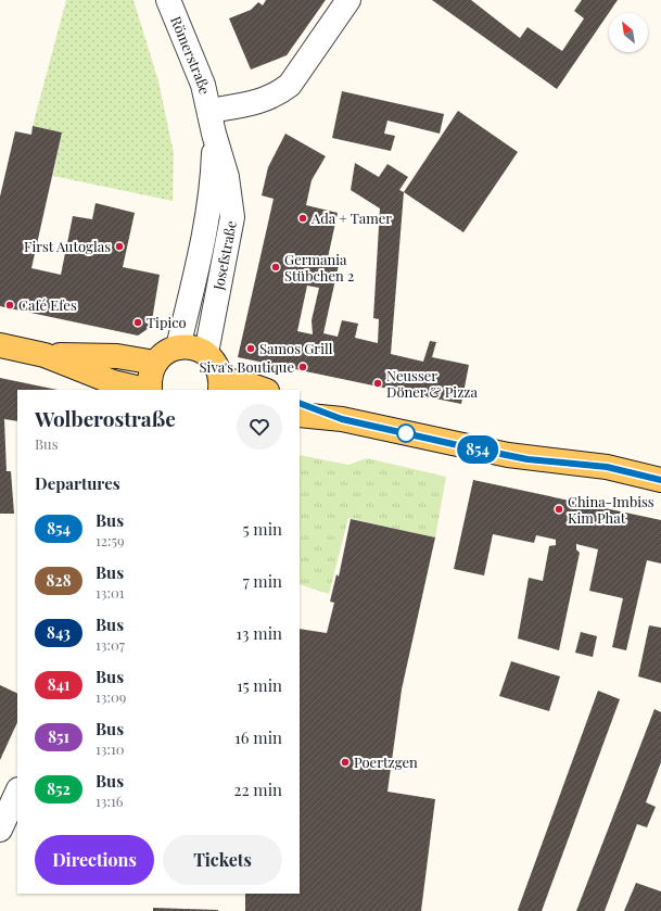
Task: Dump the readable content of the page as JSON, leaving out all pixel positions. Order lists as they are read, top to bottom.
{
  "streets": {
    "street": ["Römerstraße", "Josefstraße"]
  },
  "crossings": [
    ["Römerstraße", "Josefstraße"]
  ],
  "places": [
    "Ada + Tamer",
    "First Autoglas",
    "Germania Stübchen 2",
    "Café Efes",
    "Tipico",
    "Samos Grill",
    "Siva's Boutique",
    "Neusser Döner & Pizza",
    "China-Imbiss Kim Phat",
    "Poertzgen"
  ],
  "lines": ["bus line 854"],
  "north": "top left",
  "page": {
    "on_map": "854",
    "heading": [
      ["Wolberostraße", "Bus"],
      "Departures"
    ],
    "list": [
      {
        "mark": "854",
        "name": "Bus",
        "note": "12:59",
        "value": "5 min"
      },
      {
        "mark": "828",
        "name": "Bus",
        "note": "13:01",
        "value": "7 min"
      },
      {
        "mark": "843",
        "name": "Bus",
        "note": "13:07",
        "value": "13 min"
      },
      {
        "mark": "841",
        "name": "Bus",
        "note": "13:09",
        "value": "15 min"
      },
      {
        "mark": "851",
        "name": "Bus",
        "note": "13:10",
        "value": "16 min"
      },
      {
        "mark": "852",
        "name": "Bus",
        "note": "13:16",
        "value": "22 min"
      }
    ],
    "buttons": ["Directions", "Tickets"]
  }
}
